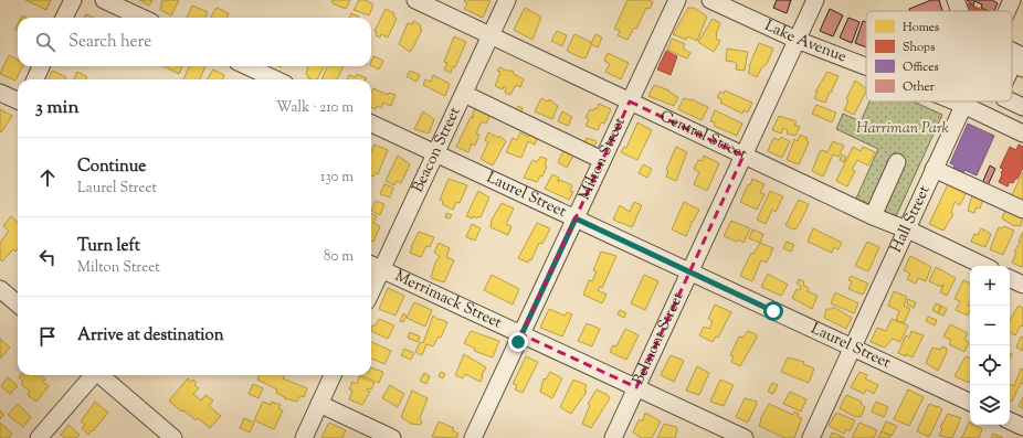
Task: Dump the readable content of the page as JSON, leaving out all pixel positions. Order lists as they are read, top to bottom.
{
  "streets": {
    "street": [
      "Lake Avenue",
      "Central Street",
      "Beacon Street",
      "Milton Street",
      "Laurel Street",
      "Hall Street",
      "Merrimack Street",
      "Belmont Street"
    ]
  },
  "crossings": [
    ["Lake Avenue", "Hall Street"],
    ["Lake Avenue", "Belmont Street"],
    ["Central Street", "Beacon Street"],
    ["Central Street", "Milton Street"],
    ["Central Street", "Hall Street"],
    ["Central Street", "Belmont Street"],
    ["Beacon Street", "Laurel Street"],
    ["Beacon Street", "Merrimack Street"],
    ["Milton Street", "Laurel Street"],
    ["Milton Street", "Merrimack Street"],
    ["Laurel Street", "Hall Street"],
    ["Laurel Street", "Belmont Street"],
    ["Merrimack Street", "Belmont Street"]
  ],
  "parks": ["Harriman Park"],
  "legend": [
    "Homes",
    "Shops",
    "Offices",
    "Other"
  ],
  "page": {
    "search": "Search here",
    "heading": ["3 min", "Walk · 210 m"],
    "list": [
      ["Continue", "Laurel Street", "130 m"],
      ["Turn left", "Milton Street", "80 m"],
      "Arrive at destination"
    ],
    "map_buttons": ["+", "−"]
  }
}
